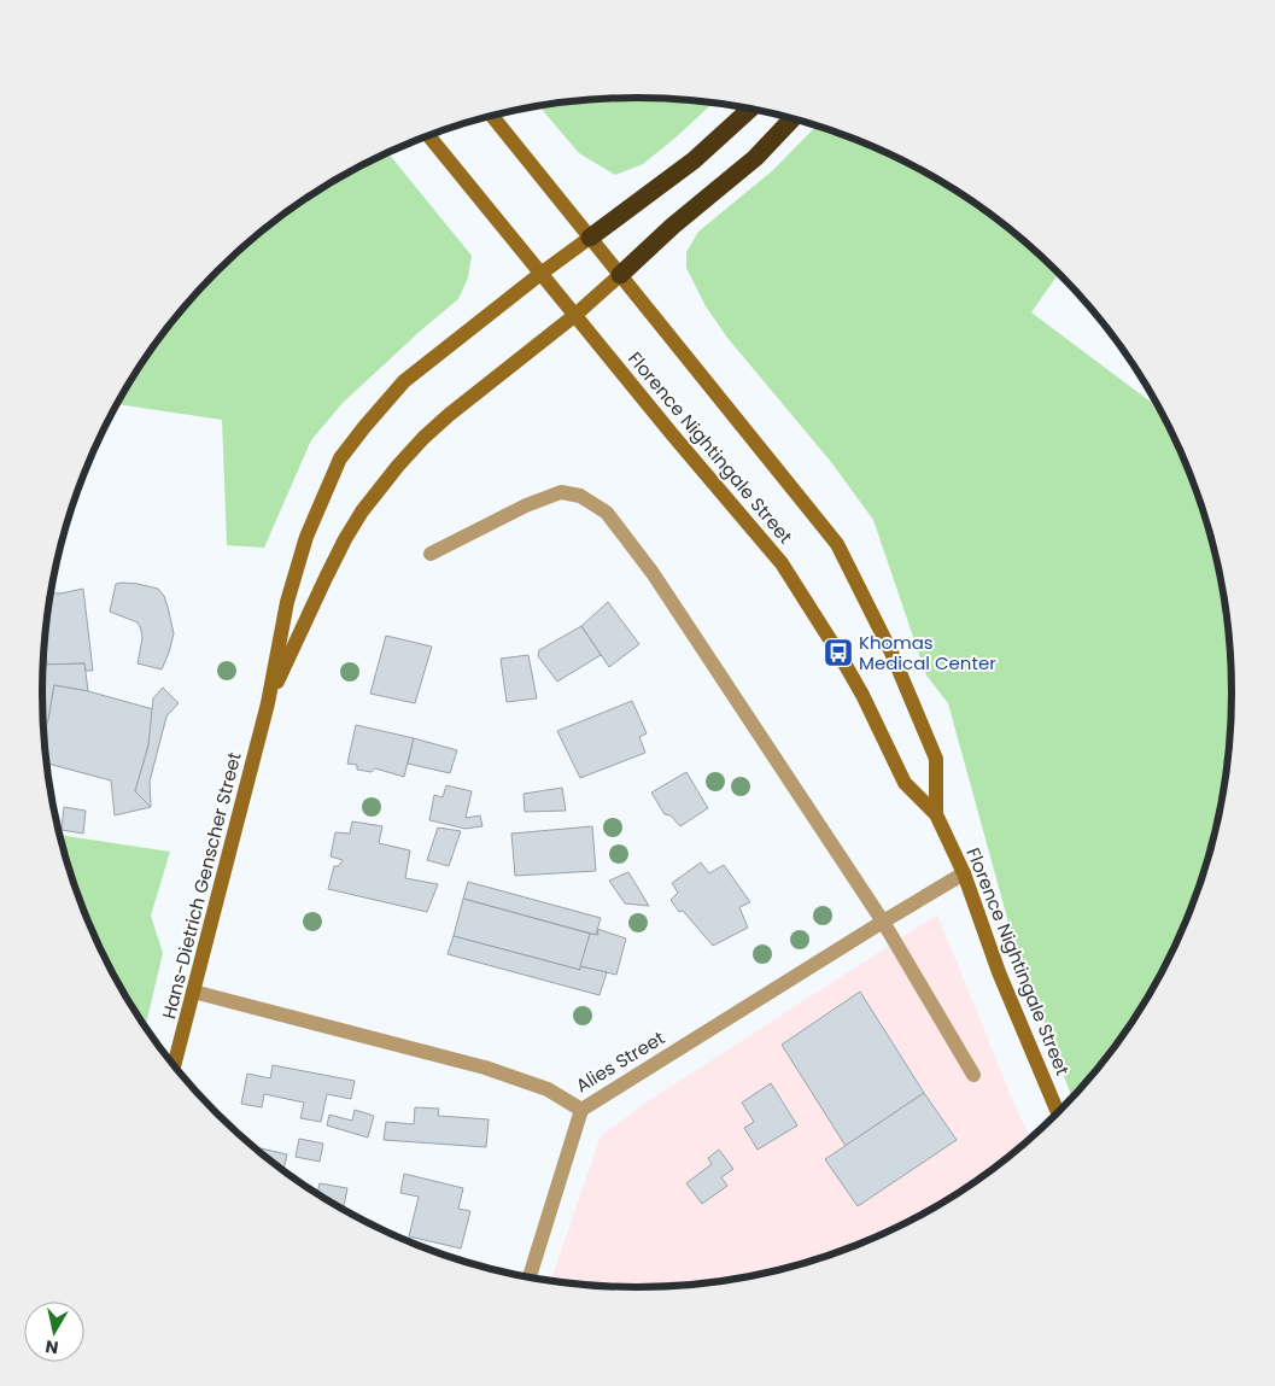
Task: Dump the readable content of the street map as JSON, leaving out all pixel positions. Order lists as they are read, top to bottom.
{
  "streets": {
    "main road": ["Florence Nightingale Street", "Hans-Dietrich Genscher Street"],
    "street": ["Alies Street"]
  },
  "crossings": [
    ["Florence Nightingale Street", "Hans-Dietrich Genscher Street"],
    ["Florence Nightingale Street", "Alies Street"],
    ["Hans-Dietrich Genscher Street", "Alies Street"]
  ],
  "places": {
    "bus stop": ["Khomas Medical Center"]
  },
  "north": "bottom"
}
